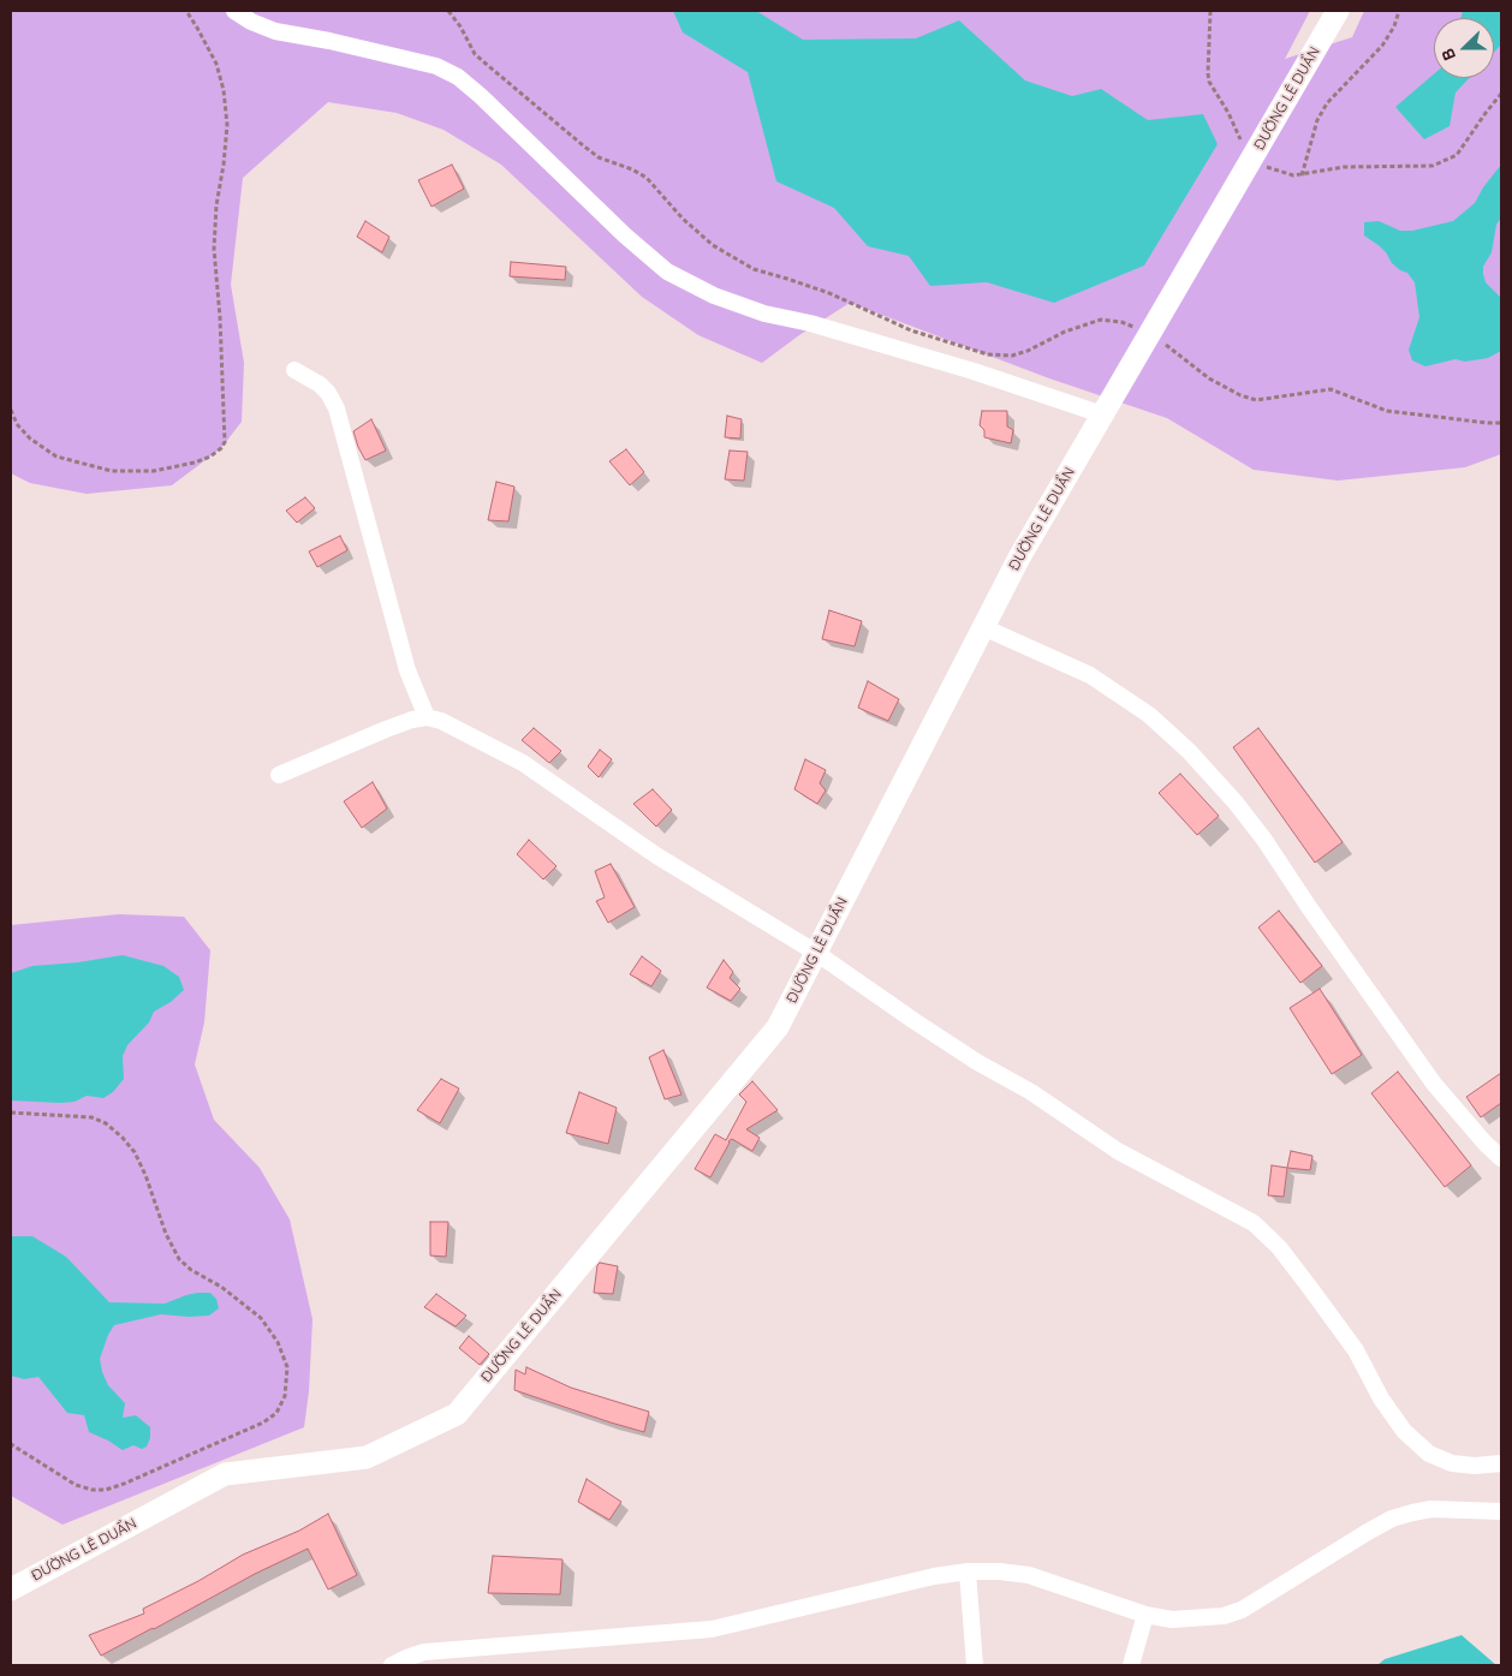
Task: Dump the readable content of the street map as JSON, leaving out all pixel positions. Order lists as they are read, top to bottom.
{
  "streets": {
    "main road": ["ĐƯỜNG LÊ DUẨN"]
  },
  "north": "left"
}
